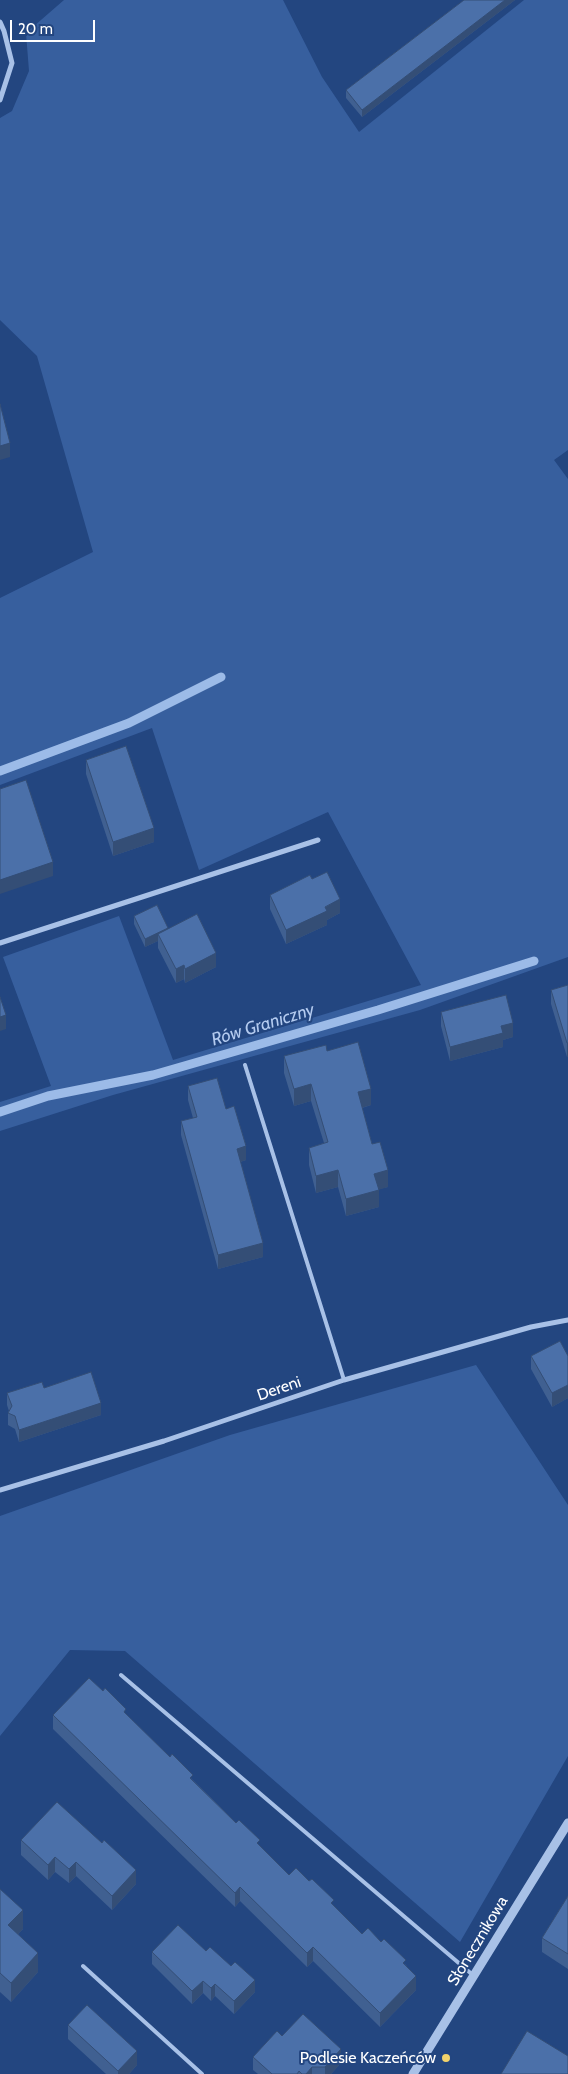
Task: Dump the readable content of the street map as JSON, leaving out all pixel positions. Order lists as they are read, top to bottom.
{
  "streets": {
    "street": ["Dereni", "Słonecznikowa"]
  },
  "water": ["Rów Graniczny"],
  "places": ["Podlesie Kaczeńców"],
  "scale_bar": "20 m"
}
